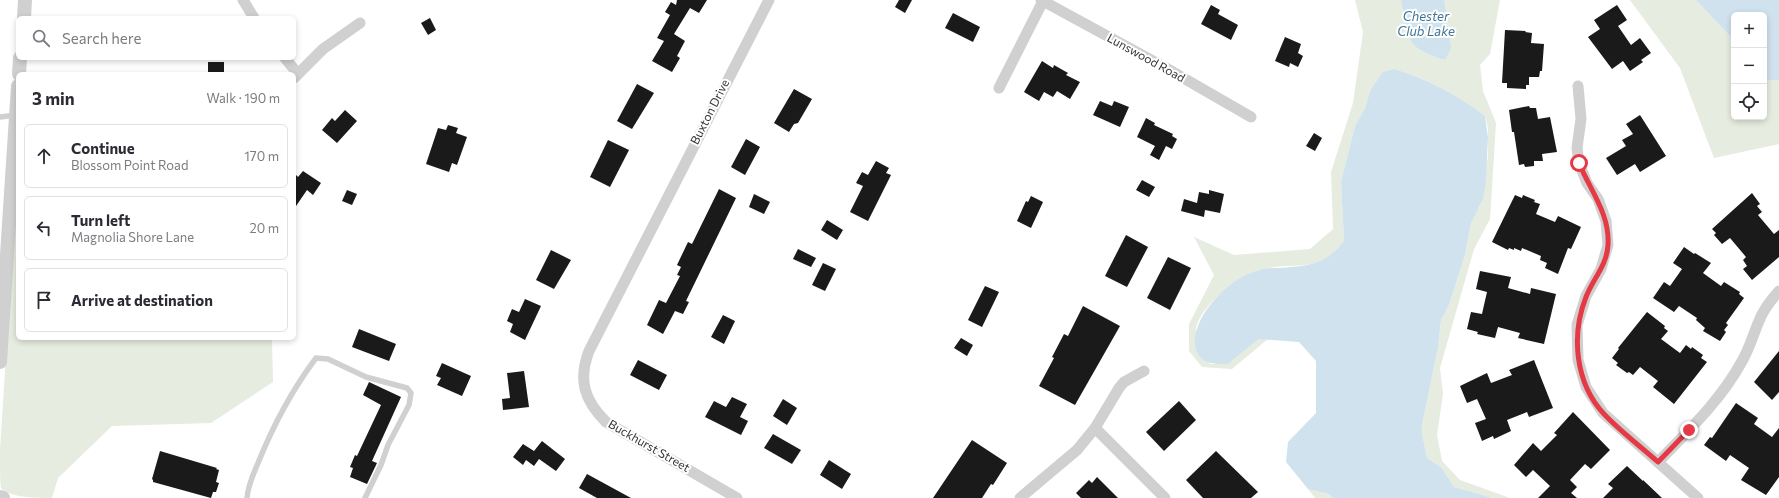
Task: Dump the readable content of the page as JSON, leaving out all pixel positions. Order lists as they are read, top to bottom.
{
  "streets": {
    "street": ["Lunswood Road", "Buxton Drive", "Buckhurst Street"]
  },
  "crossings": [
    ["Buxton Drive", "Buckhurst Street"]
  ],
  "water": ["Chester Club Lake"],
  "page": {
    "map_buttons": ["+", "−"],
    "search": "Search here",
    "heading": ["3 min", "Walk · 190 m"],
    "list": [
      ["Continue", "Blossom Point Road", "170 m"],
      ["Turn left", "Magnolia Shore Lane", "20 m"],
      "Arrive at destination"
    ]
  }
}
